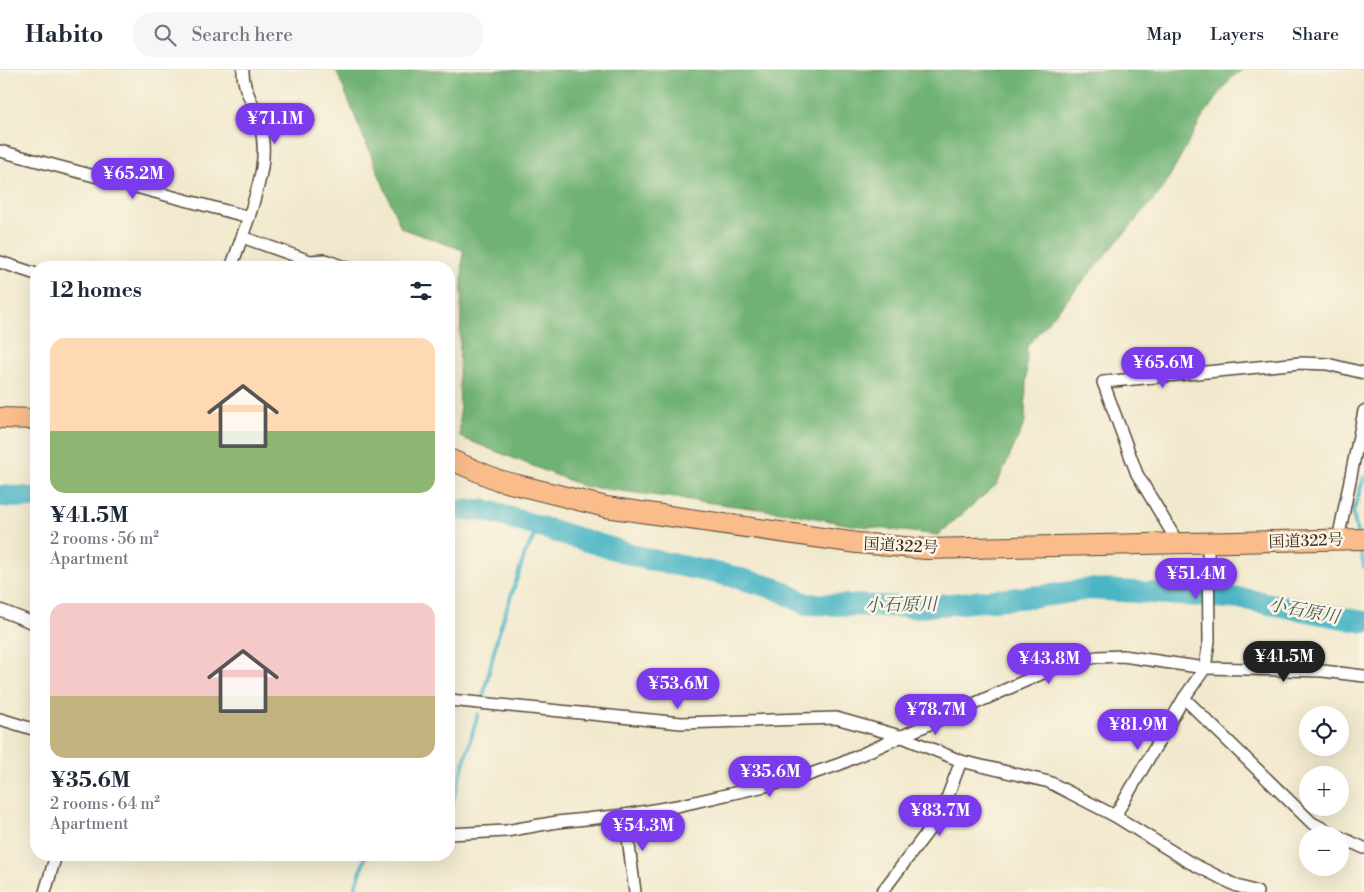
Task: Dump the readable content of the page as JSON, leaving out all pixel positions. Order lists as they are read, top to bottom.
{
  "streets": {
    "highway": ["国道322号"]
  },
  "water": ["小石原川"],
  "page": {
    "header": "Habito",
    "search": "Search here",
    "nav": ["Map", "Layers", "Share"],
    "price": [
      "¥71.1M",
      "¥65.2M",
      "¥65.6M",
      "¥51.4M",
      "¥41.5M",
      "¥43.8M",
      "¥53.6M",
      "¥78.7M",
      "¥81.9M",
      "¥35.6M",
      "¥83.7M",
      "¥54.3M"
    ],
    "heading": "12 homes",
    "list": [
      {
        "name": "¥41.5M",
        "note": "2 rooms · 56 m² · Apartment"
      },
      {
        "name": "¥35.6M",
        "note": "2 rooms · 64 m² · Apartment"
      }
    ],
    "map_buttons": ["+", "−"]
  }
}
